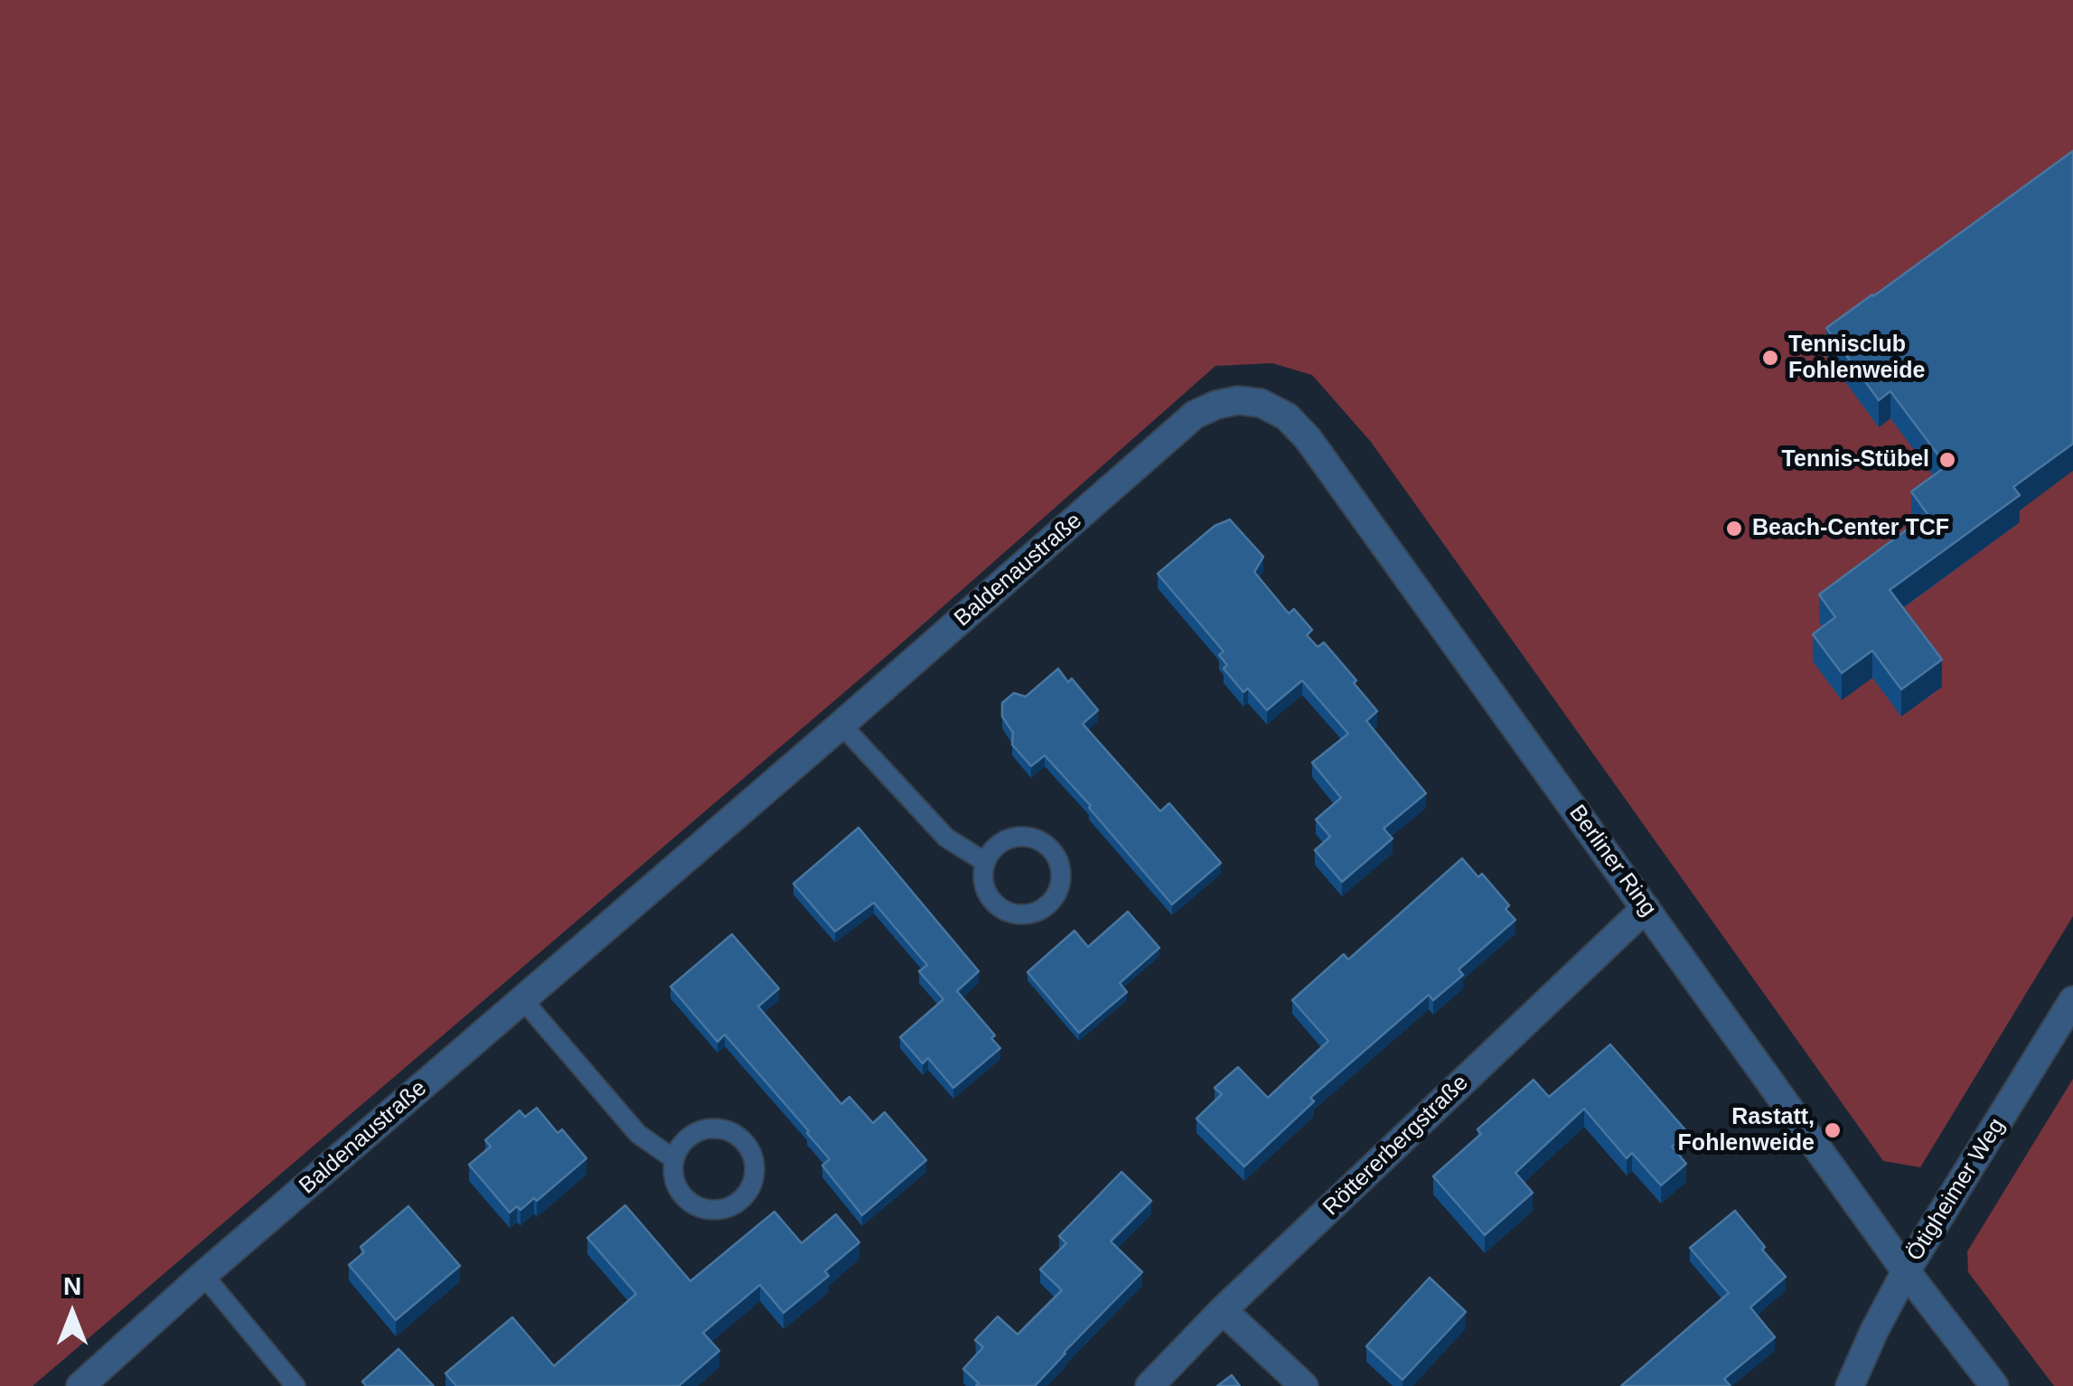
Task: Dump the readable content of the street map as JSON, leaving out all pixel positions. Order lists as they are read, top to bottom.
{
  "streets": {
    "street": [
      "Baldenaustraße",
      "Berliner Ring",
      "Röttererbergstraße",
      "Ötigheimer Weg"
    ]
  },
  "crossings": [
    ["Baldenaustraße", "Berliner Ring"],
    ["Berliner Ring", "Röttererbergstraße"],
    ["Berliner Ring", "Ötigheimer Weg"]
  ],
  "places": [
    "Tennisclub Fohlenweide",
    "Tennis-Stübel",
    "Beach-Center TCF",
    "Rastatt, Fohlenweide"
  ],
  "north": "top"
}
